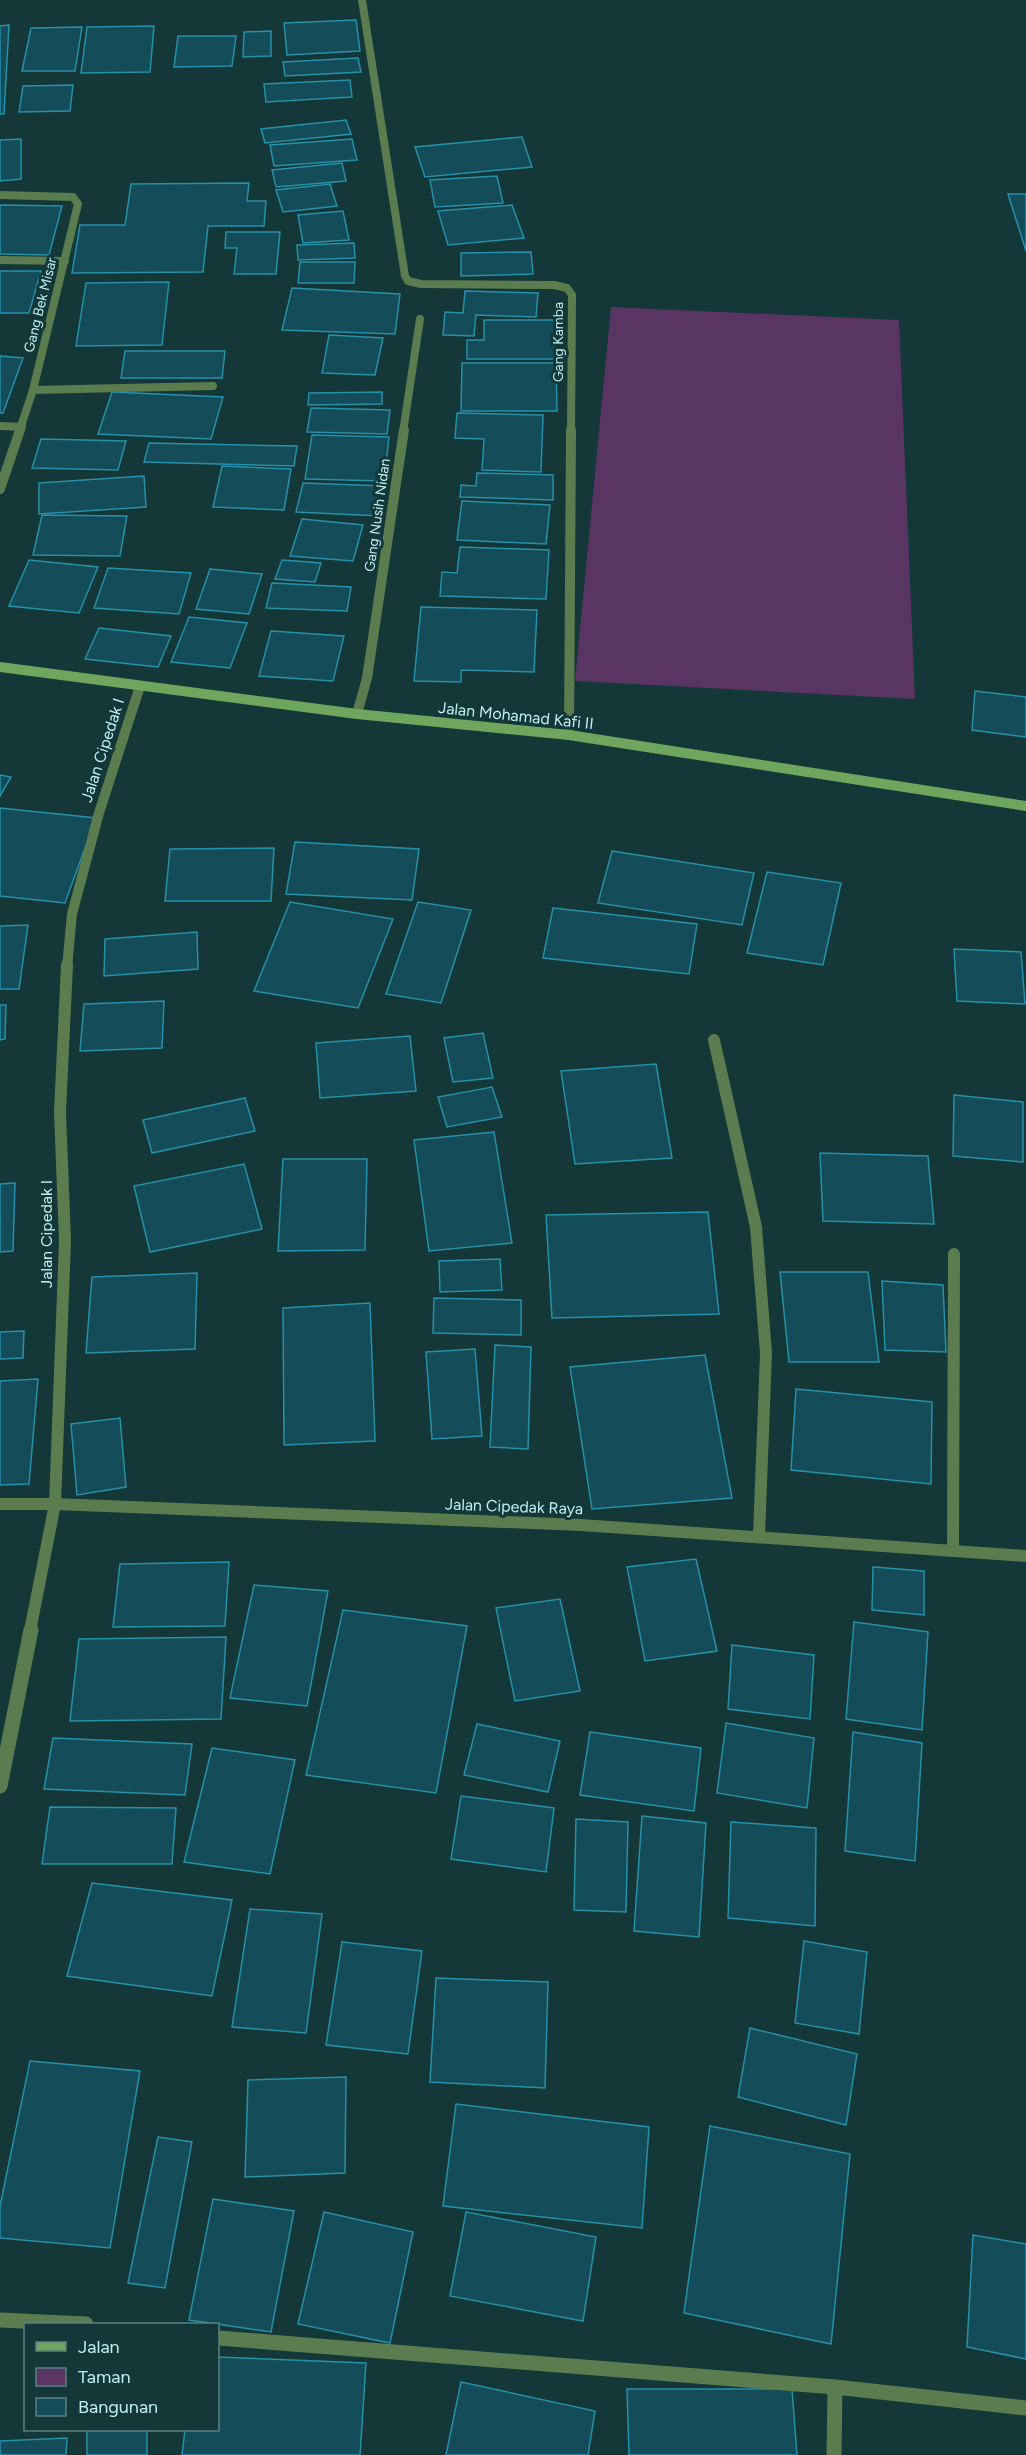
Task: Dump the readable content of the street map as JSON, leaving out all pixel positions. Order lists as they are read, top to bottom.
{
  "streets": {
    "main road": ["Jalan Mohamad Kafi II"],
    "street": [
      "Gang Bek Misar",
      "Gang Kamba",
      "Gang Nusih Nidan",
      "Jalan Cipedak I",
      "Jalan Cipedak Raya"
    ]
  },
  "crossings": [
    ["Gang Kamba", "Jalan Mohamad Kafi II"],
    ["Gang Nusih Nidan", "Jalan Mohamad Kafi II"],
    ["Jalan Mohamad Kafi II", "Jalan Cipedak I"],
    ["Jalan Cipedak I", "Jalan Cipedak Raya"]
  ],
  "legend": ["Jalan", "Taman", "Bangunan"]
}
